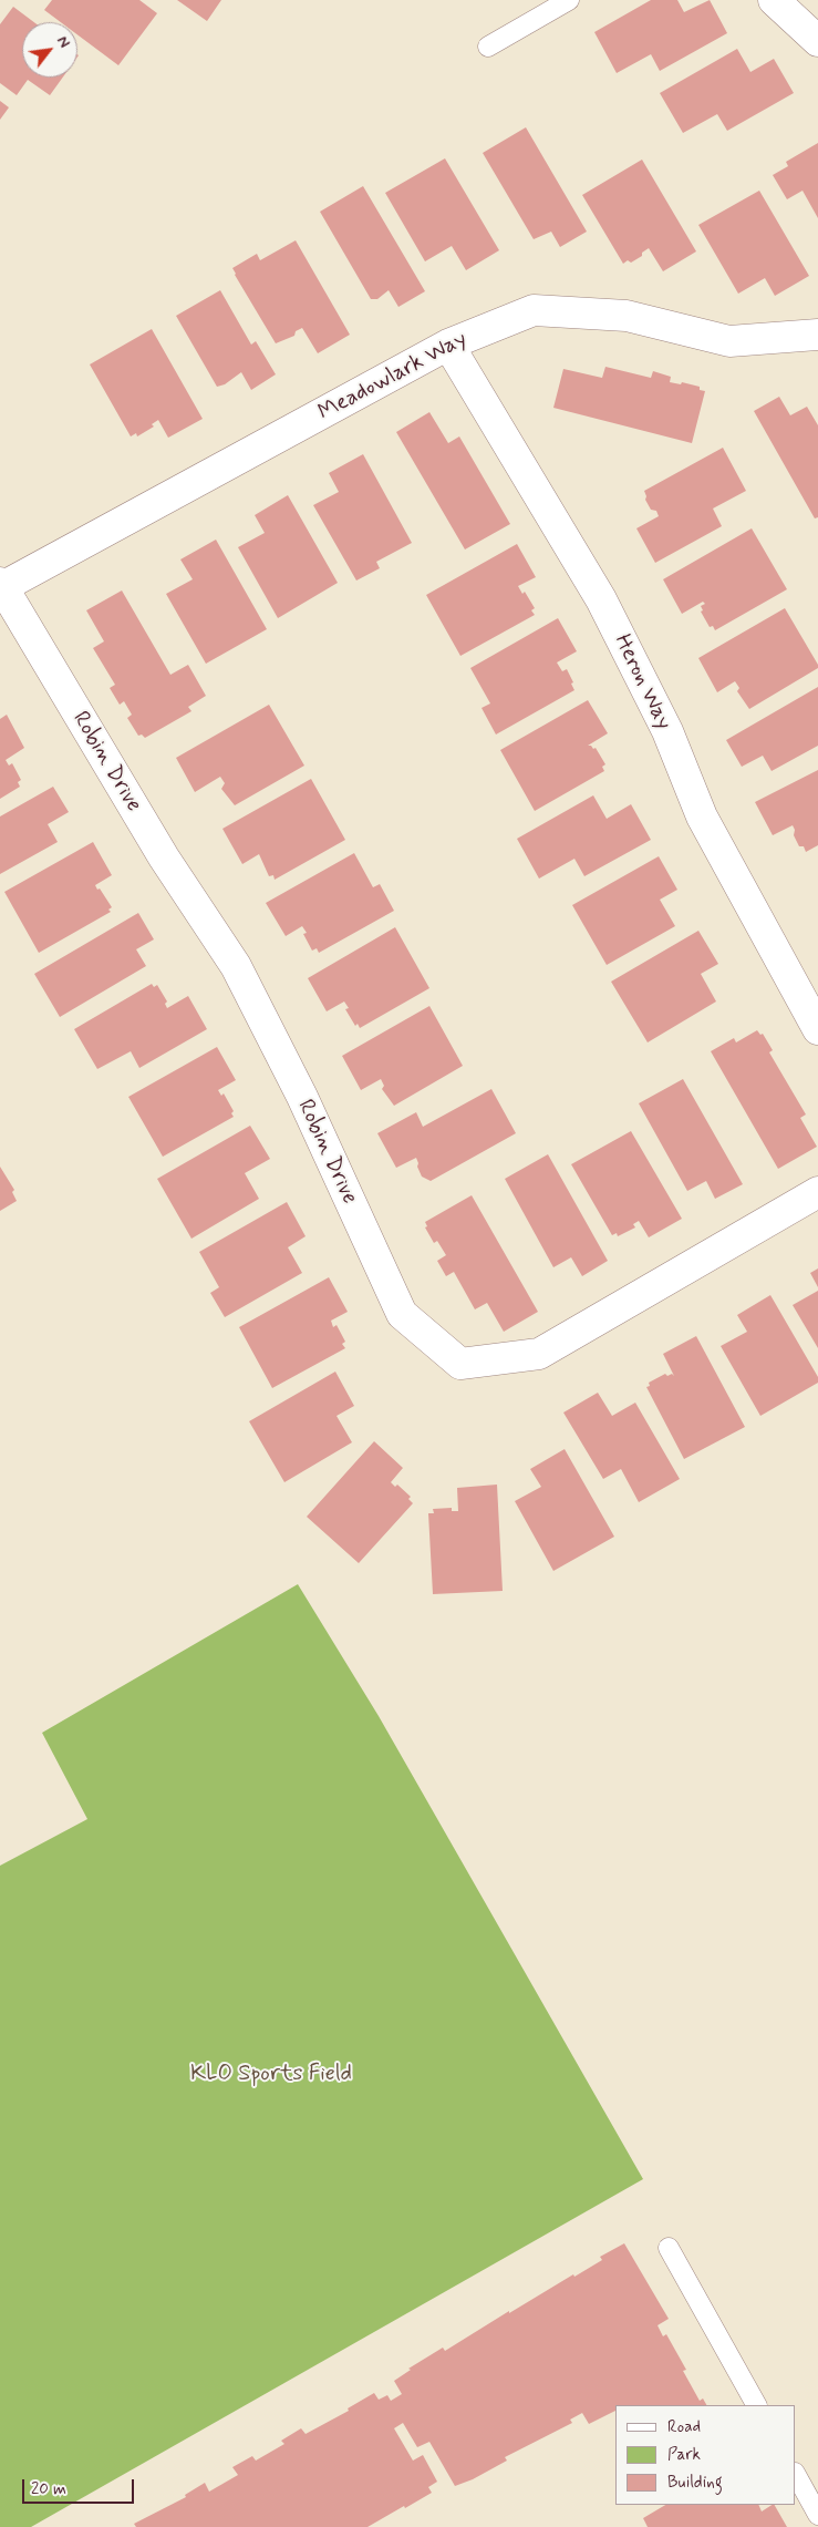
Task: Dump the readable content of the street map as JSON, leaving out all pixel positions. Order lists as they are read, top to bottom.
{
  "streets": {
    "street": ["Meadowlark Way", "Heron Way", "Robin Drive"]
  },
  "crossings": [
    ["Meadowlark Way", "Heron Way"],
    ["Meadowlark Way", "Robin Drive"]
  ],
  "parks": ["KLO Sports Field"],
  "legend": ["Road", "Park", "Building"],
  "scale_bar": "20 m",
  "north": "top right"
}
